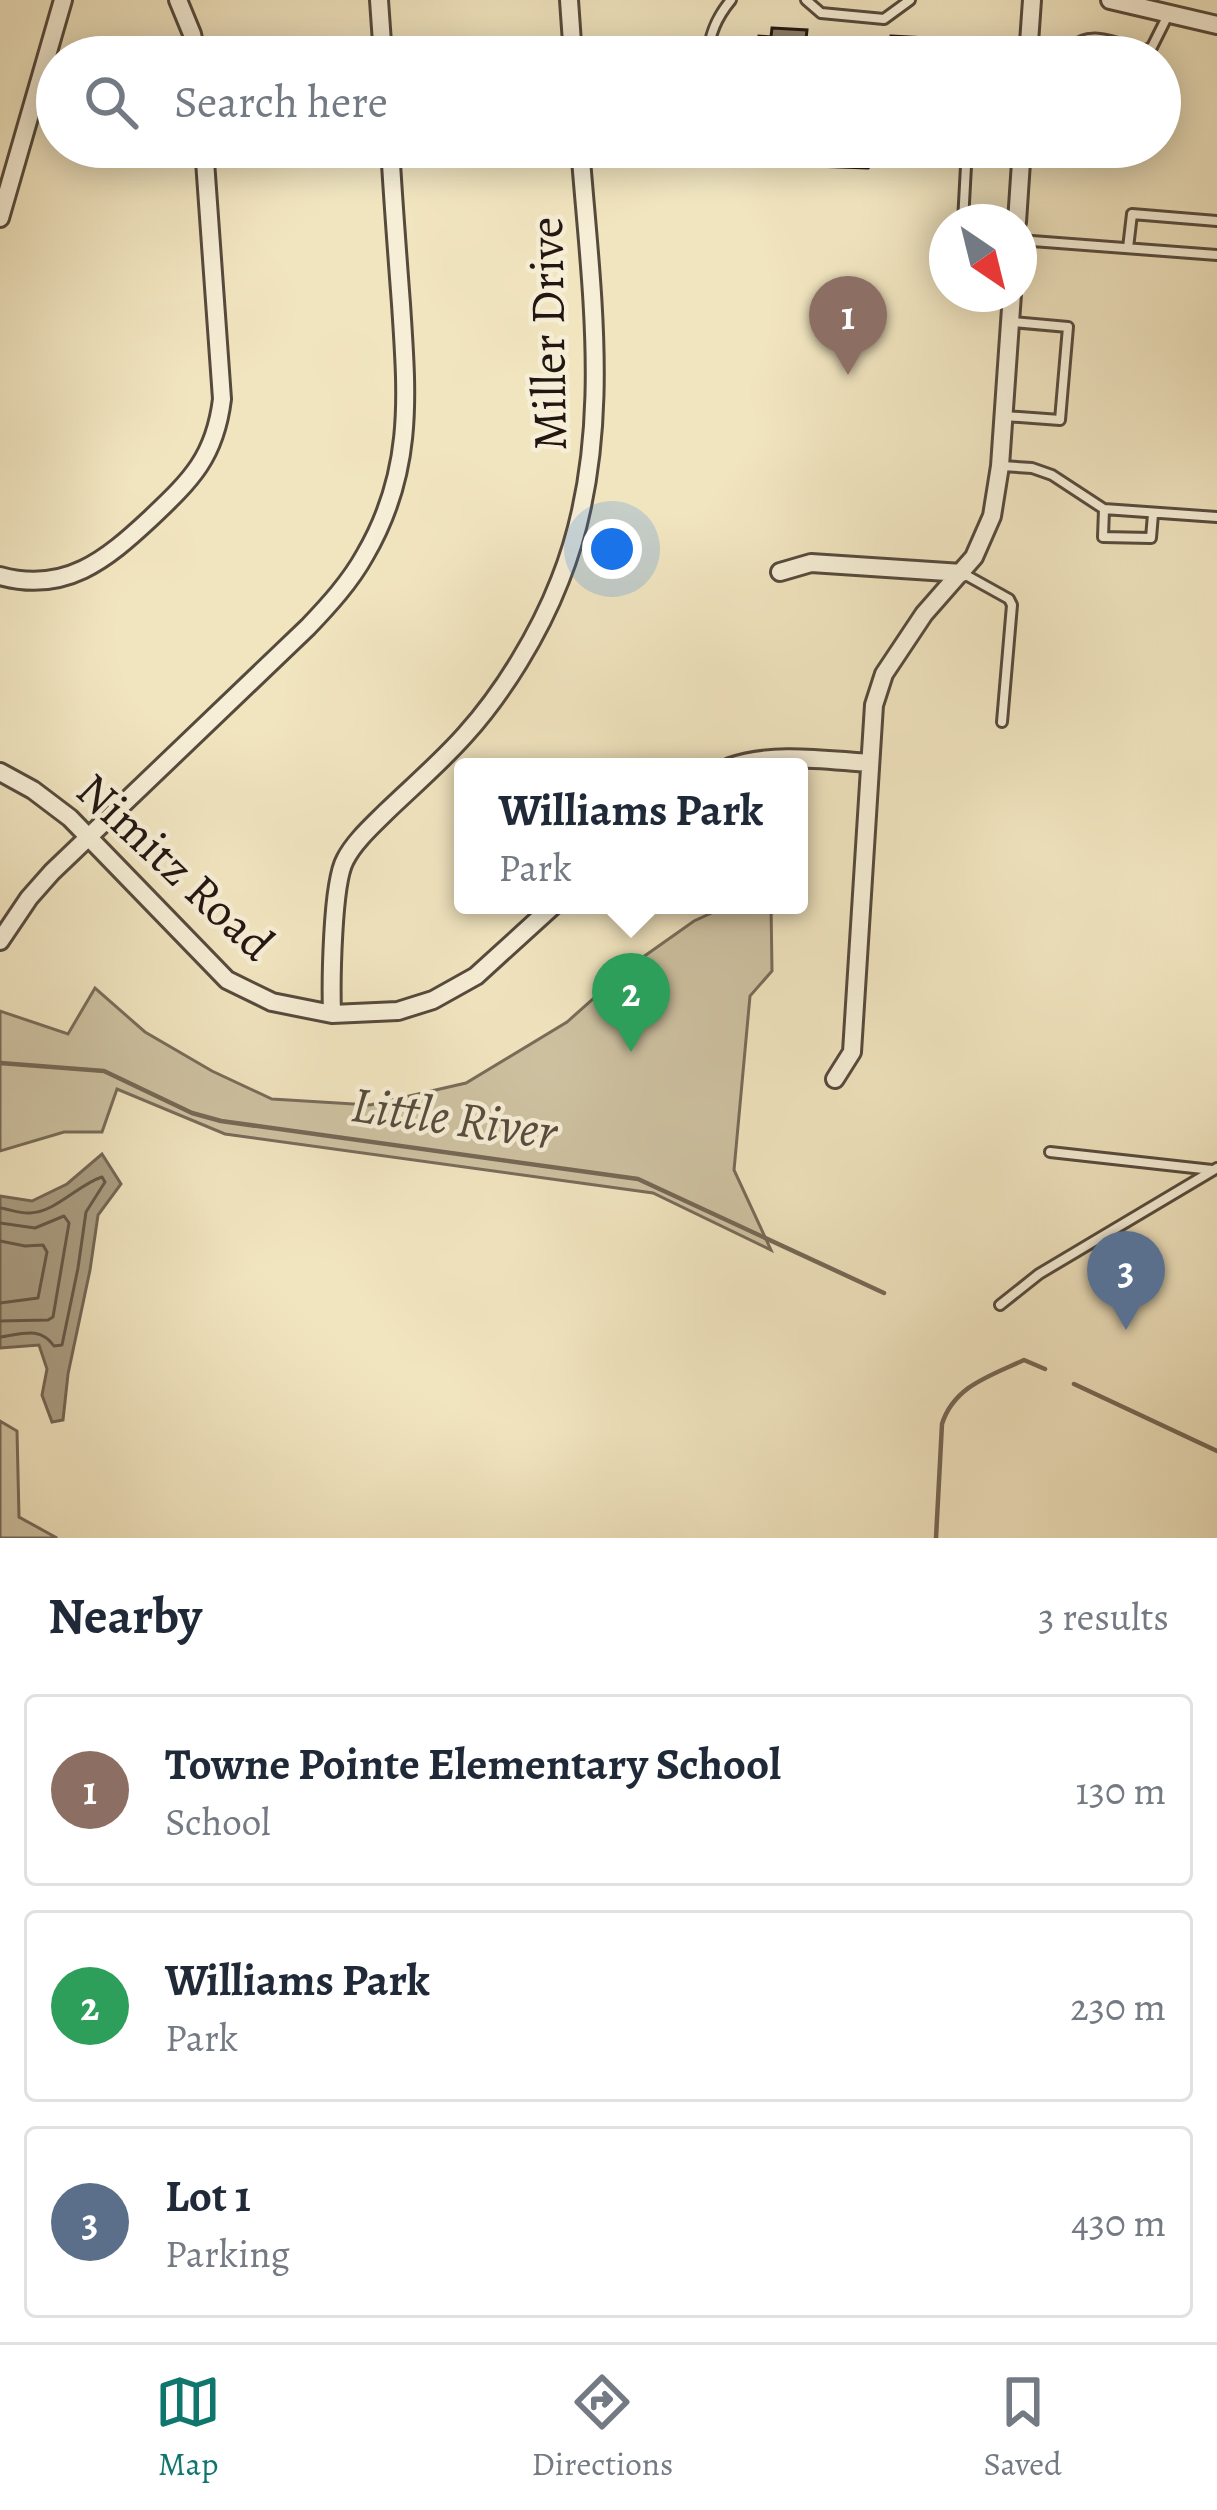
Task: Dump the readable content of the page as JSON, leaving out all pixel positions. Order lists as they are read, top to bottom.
{
  "streets": {
    "street": ["Miller Drive", "Nimitz Road"]
  },
  "crossings": [
    ["Miller Drive", "Nimitz Road"]
  ],
  "water": ["Little River"],
  "north": "bottom right",
  "page": {
    "search": "Search here",
    "pins": ["1", "2", "3"],
    "popup": ["Williams Park", "Park"],
    "heading": ["Nearby", "3 results"],
    "list": [
      {
        "mark": "1",
        "name": "Towne Pointe Elementary School",
        "note": "School",
        "value": "130 m"
      },
      {
        "mark": "2",
        "name": "Williams Park",
        "note": "Park",
        "value": "230 m"
      },
      {
        "mark": "3",
        "name": "Lot 1",
        "note": "Parking",
        "value": "430 m"
      }
    ],
    "nav": ["Map", "Directions", "Saved"]
  }
}
